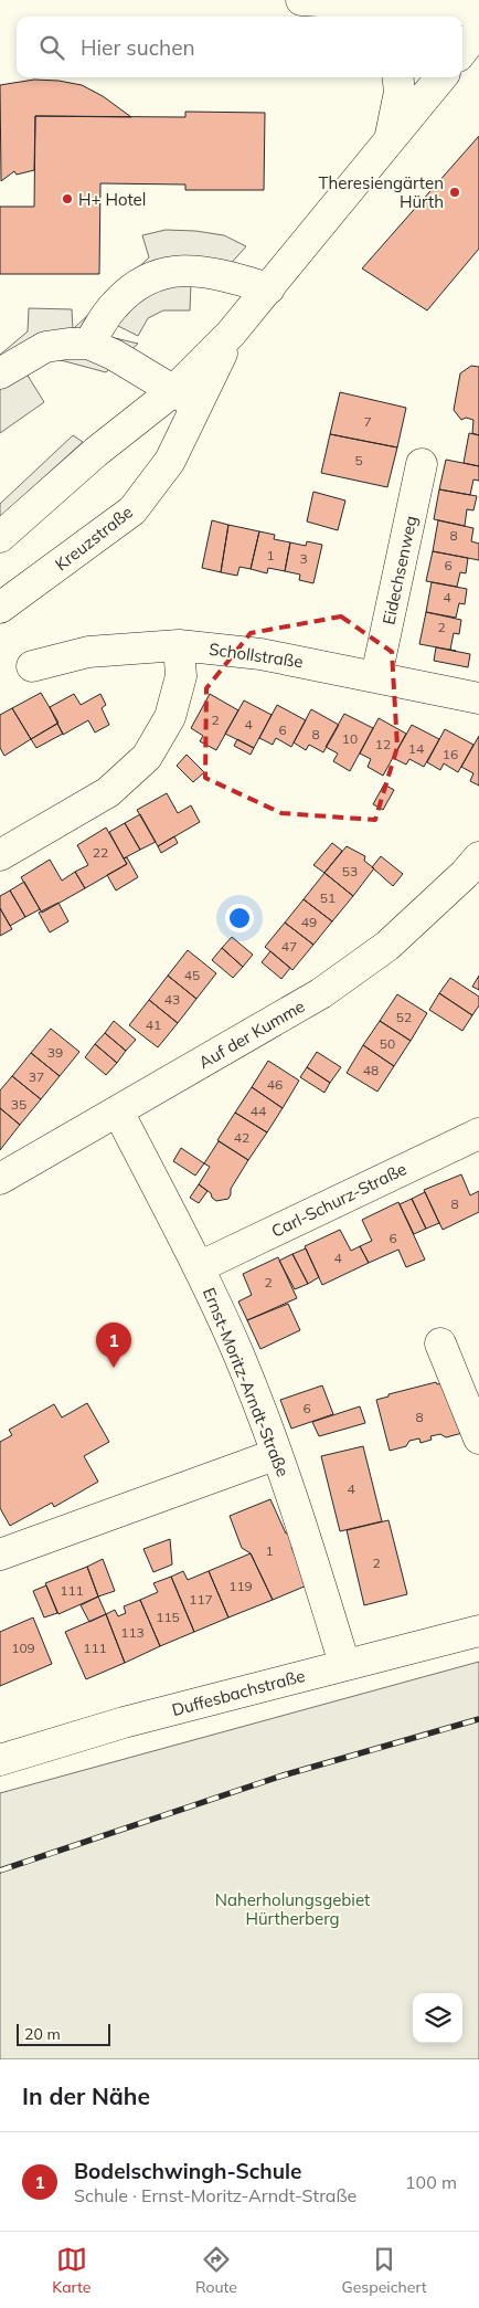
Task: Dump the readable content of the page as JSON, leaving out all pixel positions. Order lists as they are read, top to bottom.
{
  "streets": {
    "street": [
      "Kreuzstraße",
      "Eidechsenweg",
      "Schollstraße",
      "Auf der Kumme",
      "Carl-Schurz-Straße",
      "Ernst-Moritz-Arndt-Straße",
      "Duffesbachstraße"
    ]
  },
  "crossings": [
    ["Eidechsenweg", "Schollstraße"],
    ["Auf der Kumme", "Ernst-Moritz-Arndt-Straße"],
    ["Carl-Schurz-Straße", "Ernst-Moritz-Arndt-Straße"],
    ["Ernst-Moritz-Arndt-Straße", "Duffesbachstraße"]
  ],
  "parks": ["Naherholungsgebiet Hürtherberg"],
  "places": ["Theresiengärten Hürth", "H+ Hotel"],
  "house_numbers": [
    "7",
    "5",
    "8",
    "1",
    "3",
    "6",
    "4",
    "2",
    "2",
    "4",
    "6",
    "8",
    "10",
    "12",
    "14",
    "16",
    "22",
    "53",
    "51",
    "49",
    "47",
    "45",
    "43",
    "52",
    "41",
    "50",
    "39",
    "48",
    "37",
    "46",
    "35",
    "44",
    "42",
    "8",
    "6",
    "4",
    "2",
    "6",
    "8",
    "4",
    "1",
    "2",
    "119",
    "111",
    "117",
    "115",
    "113",
    "109",
    "111"
  ],
  "scale_bar": "20 m",
  "page": {
    "search": "Hier suchen",
    "pins": "1",
    "scale": "20 m",
    "heading": "In der Nähe",
    "list": [
      {
        "mark": "1",
        "name": "Bodelschwingh-Schule",
        "note": "Schule · Ernst-Moritz-Arndt-Straße",
        "value": "100 m"
      }
    ],
    "nav": ["Karte", "Route", "Gespeichert"]
  }
}
